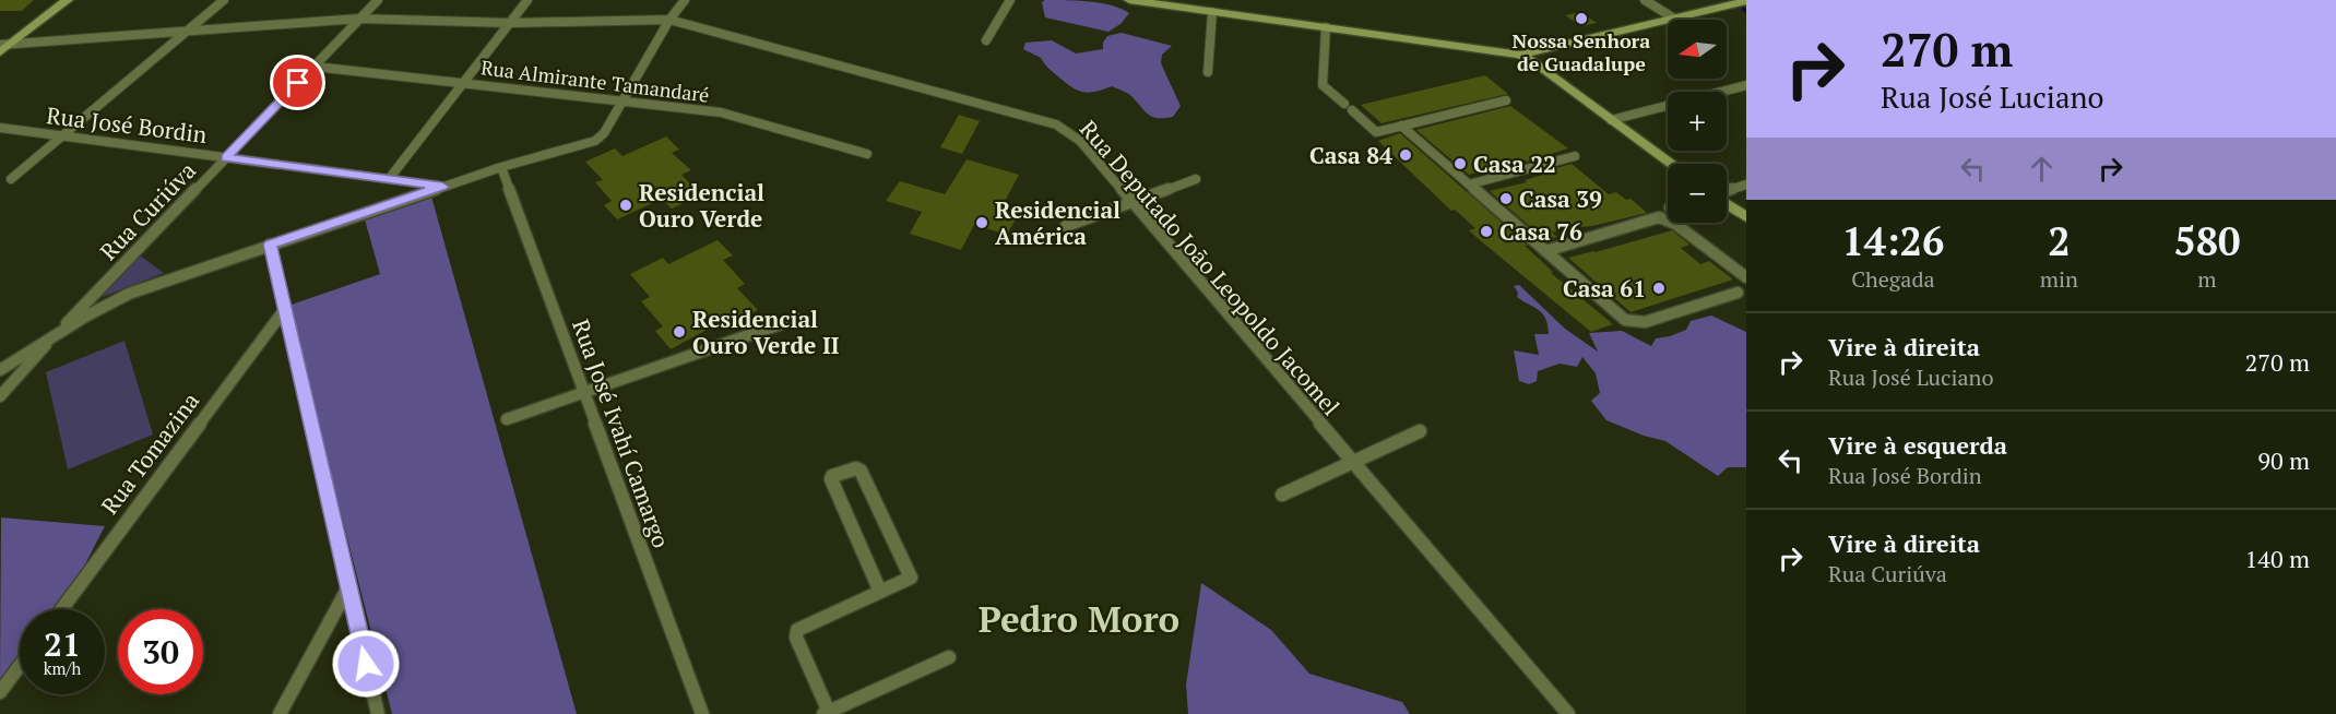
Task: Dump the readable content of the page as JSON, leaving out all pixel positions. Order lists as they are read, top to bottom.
{
  "streets": {
    "street": [
      "Rua Almirante Tamandaré",
      "Rua José Bordin",
      "Rua Curiúva",
      "Rua Deputado João Leopoldo Jacomel",
      "Rua José Ivahí Camargo",
      "Rua Tomazina"
    ]
  },
  "crossings": [
    ["Rua Almirante Tamandaré", "Rua Curiúva"],
    ["Rua José Bordin", "Rua Curiúva"],
    ["Rua Curiúva", "Rua Deputado João Leopoldo Jacomel"]
  ],
  "districts": ["Pedro Moro"],
  "places": [
    "Nossa Senhora de Guadalupe",
    "Casa 84",
    "Casa 22",
    "Casa 39",
    "Residencial Ouro Verde",
    "Residencial América",
    "Casa 76",
    "Casa 61",
    "Residencial Ouro Verde II"
  ],
  "north": "left",
  "page": {
    "turn": ["270 m", "Rua José Luciano"],
    "map_buttons": ["+", "−"],
    "eta": [
      "14:26",
      "Chegada",
      "2",
      "min",
      "580",
      "m"
    ],
    "list": [
      {
        "name": "Vire à direita",
        "note": "Rua José Luciano",
        "value": "270 m"
      },
      {
        "name": "Vire à esquerda",
        "note": "Rua José Bordin",
        "value": "90 m"
      },
      {
        "name": "Vire à direita",
        "note": "Rua Curiúva",
        "value": "140 m"
      }
    ],
    "speed": "21 km/h",
    "limit": "30"
  }
}
